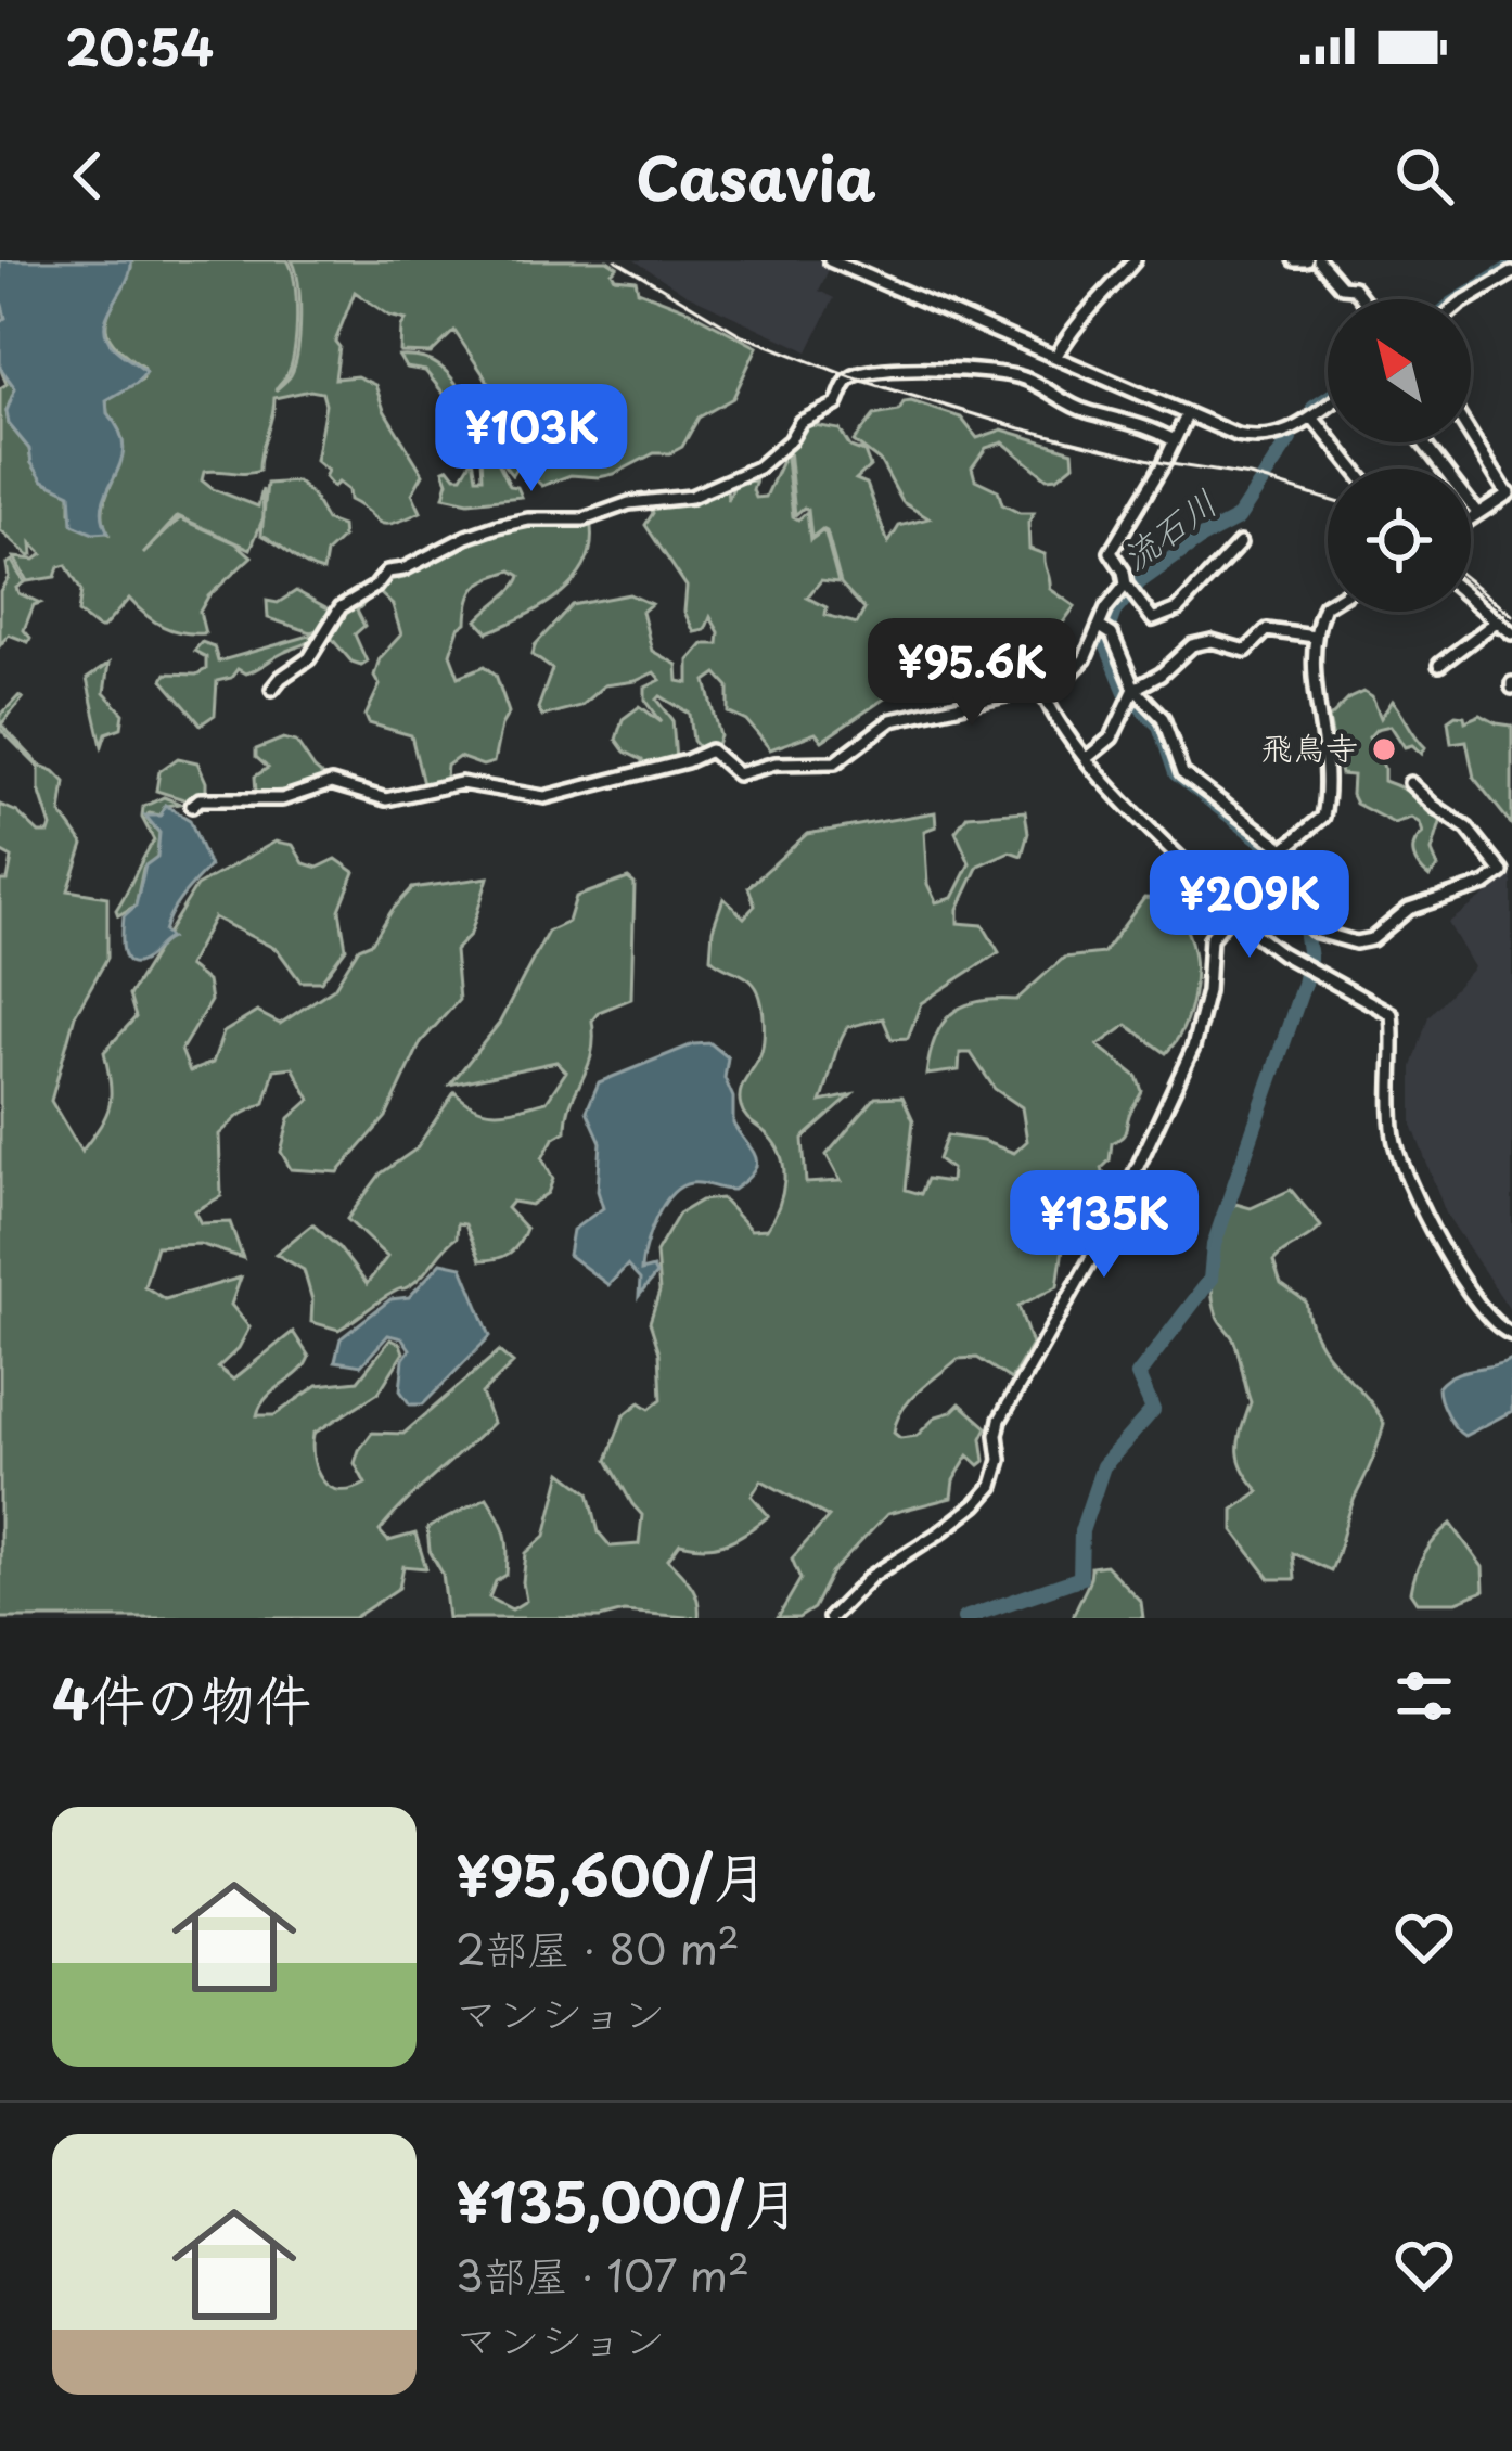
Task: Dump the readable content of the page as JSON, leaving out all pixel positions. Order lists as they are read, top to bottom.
{
  "water": ["流石川"],
  "places": ["飛鳥寺"],
  "north": "top left",
  "page": {
    "status": "20:54",
    "header": "Casavia",
    "price": [
      "¥103K",
      "¥95.6K",
      "¥209K",
      "¥135K"
    ],
    "heading": "4件の物件",
    "list": [
      {
        "name": "¥95,600/月",
        "note": "2部屋 · 80 m² · マンション"
      },
      {
        "name": "¥135,000/月",
        "note": "3部屋 · 107 m² · マンション"
      }
    ]
  }
}
